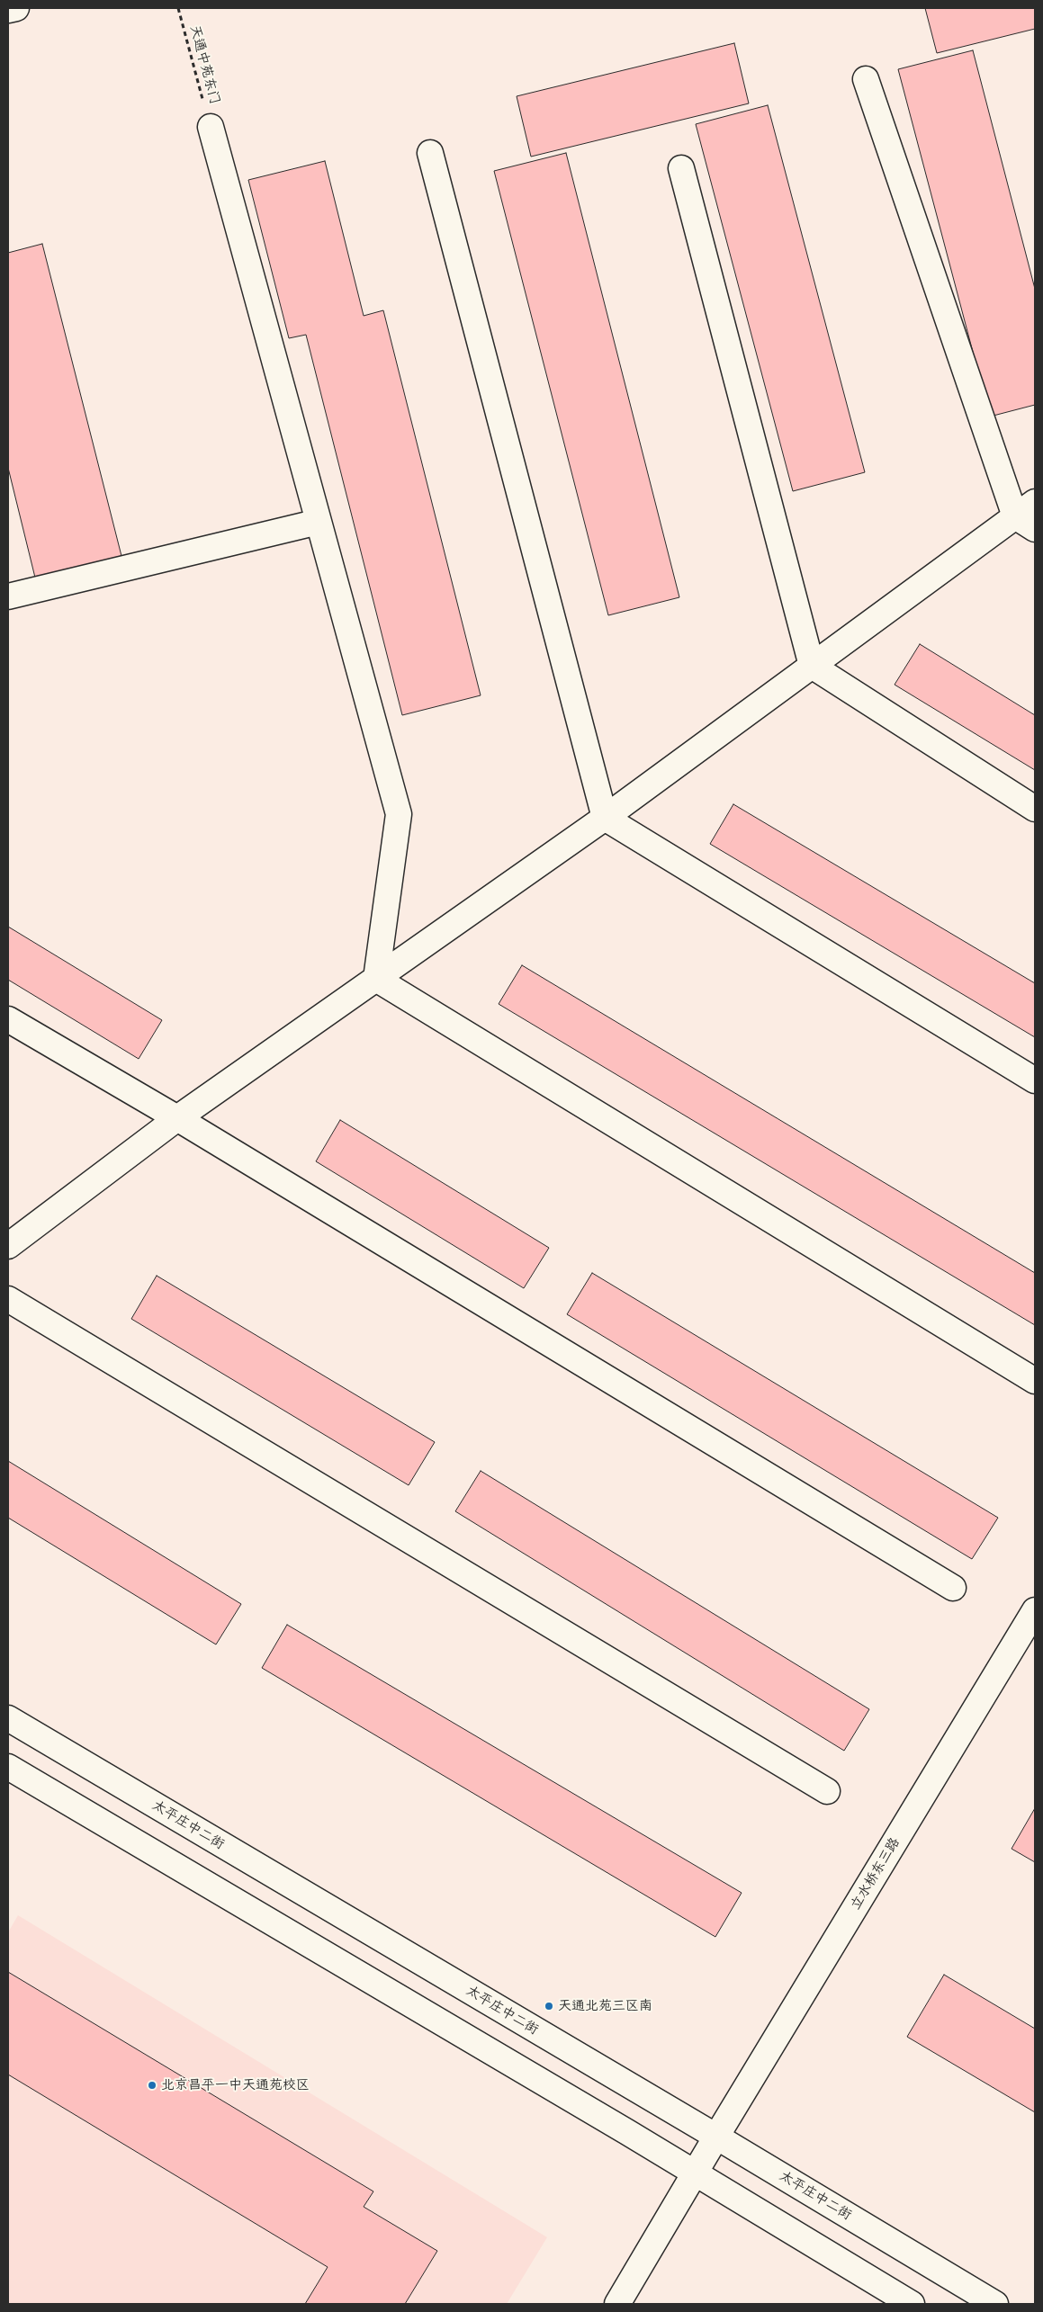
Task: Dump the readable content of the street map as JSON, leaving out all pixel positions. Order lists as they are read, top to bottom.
{
  "streets": {
    "street": ["太平庄中二街", "立水桥东三路"],
    "path": ["天通中苑东门"]
  },
  "crossings": [
    ["太平庄中二街", "立水桥东三路"]
  ],
  "places": ["天通北苑三区南", "北京昌平一中天通苑校区"]
}
